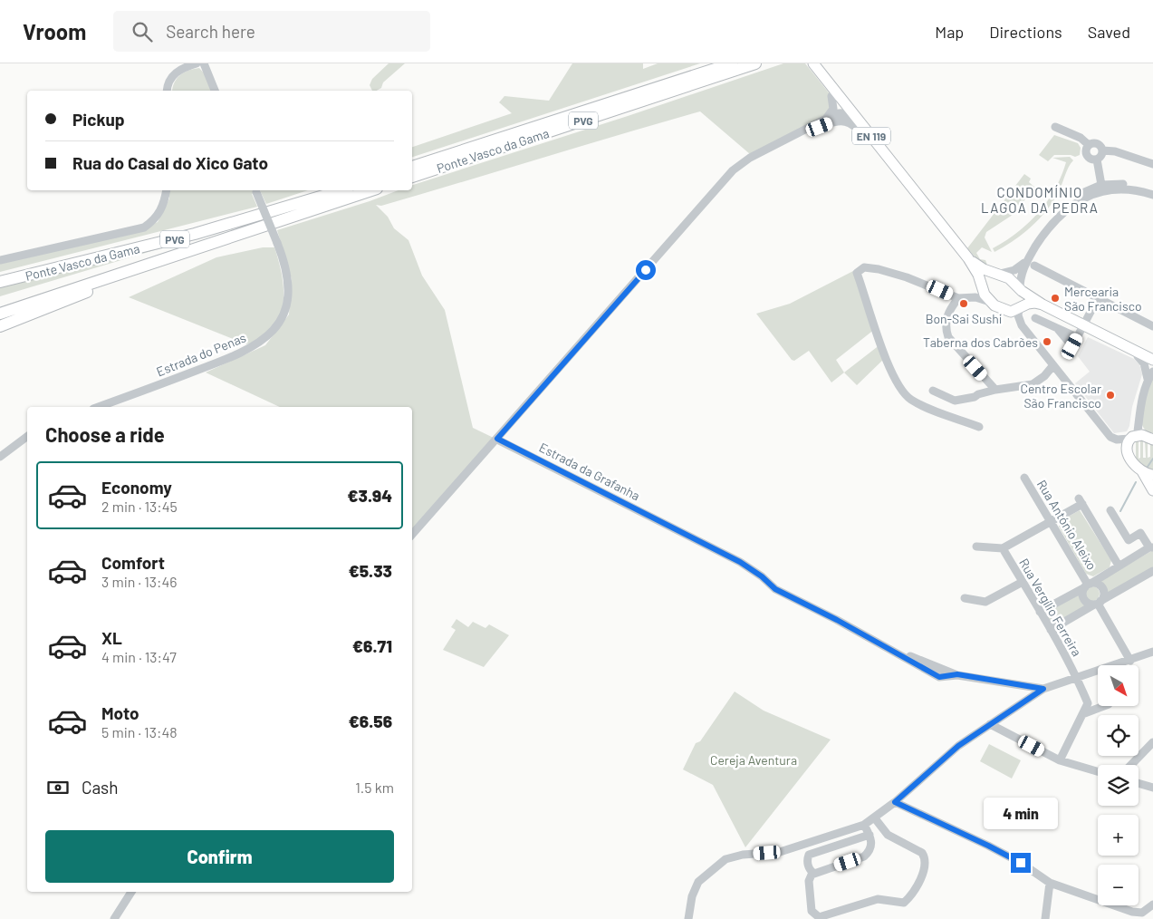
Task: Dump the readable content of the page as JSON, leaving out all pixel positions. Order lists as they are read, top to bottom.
{
  "streets": {
    "highway": ["PVG", "Ponte Vasco da Gama"],
    "main road": ["EN 119"],
    "street": [
      "Estrada do Penas",
      "Estrada da Grafanha",
      "Rua António Aleixo",
      "Rua Vergílio Ferreira"
    ]
  },
  "districts": ["CONDOMÍNIO LAGOA DA PEDRA"],
  "parks": ["Cereja Aventura"],
  "places": [
    "Mercearia São Francisco",
    "Bon-Sai Sushi",
    "Taberna dos Cabrões",
    "Centro Escolar São Francisco"
  ],
  "north": "bottom right",
  "page": {
    "header": "Vroom",
    "search": "Search here",
    "nav": ["Map", "Directions", "Saved"],
    "banner": ["Pickup", "Rua do Casal do Xico Gato"],
    "heading": "Choose a ride",
    "list": [
      {
        "name": "Economy",
        "note": "2 min · 13:45",
        "value": "€3.94"
      },
      {
        "name": "Comfort",
        "note": "3 min · 13:46",
        "value": "€5.33"
      },
      {
        "name": "XL",
        "note": "4 min · 13:47",
        "value": "€6.71"
      },
      {
        "name": "Moto",
        "note": "5 min · 13:48",
        "value": "€6.56"
      }
    ],
    "map_buttons": ["+", "−"],
    "pay": ["Cash", "1.5 km"],
    "bubble": "4 min",
    "buttons": "Confirm"
  }
}
